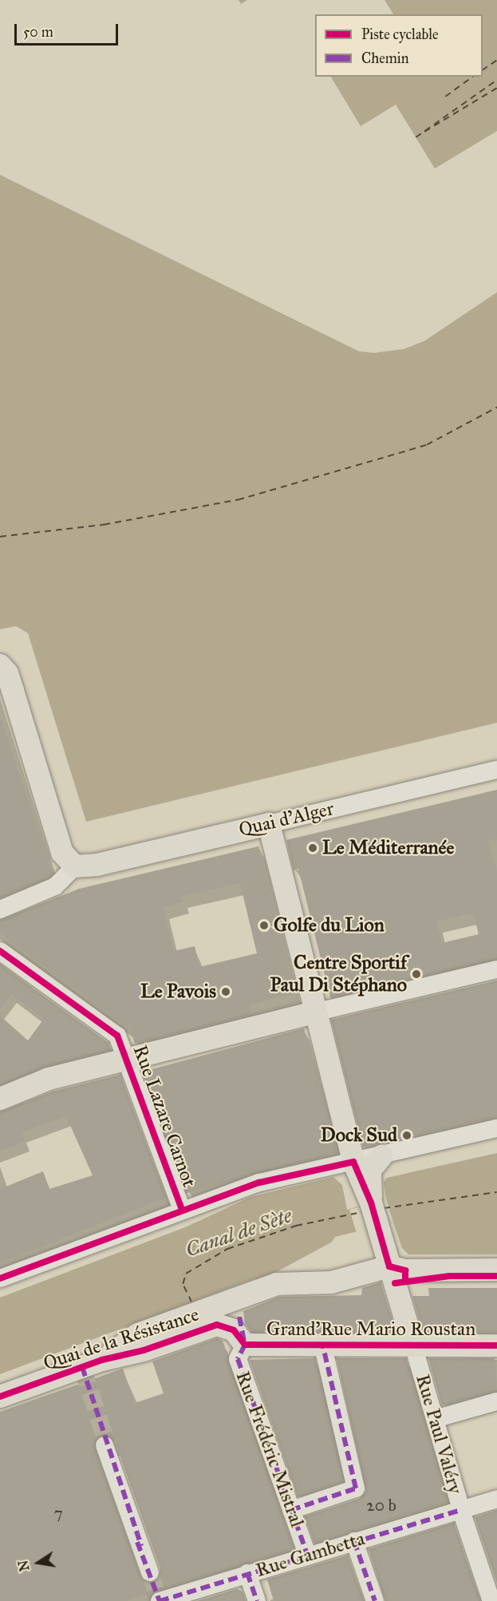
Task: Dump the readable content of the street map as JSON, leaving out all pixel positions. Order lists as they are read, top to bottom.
{
  "streets": {
    "main road": [
      "Quai d'Alger",
      "Grand'Rue Mario Roustan",
      "Quai de la Résistance",
      "Rue Paul Valéry"
    ],
    "street": ["Rue Lazare Carnot", "Rue Frédéric Mistral", "Rue Gambetta"]
  },
  "crossings": [
    ["Grand'Rue Mario Roustan", "Quai de la Résistance"],
    ["Grand'Rue Mario Roustan", "Rue Paul Valéry"],
    ["Grand'Rue Mario Roustan", "Rue Frédéric Mistral"],
    ["Quai de la Résistance", "Rue Frédéric Mistral"],
    ["Rue Paul Valéry", "Rue Gambetta"],
    ["Rue Frédéric Mistral", "Rue Gambetta"]
  ],
  "water": ["Canal de Sète"],
  "places": [
    "Le Méditerranée",
    "Golfe du Lion",
    "Centre Sportif Paul Di Stéphano",
    "Le Pavois",
    "Dock Sud"
  ],
  "house_numbers": ["20 b", "7"],
  "legend": ["Piste cyclable", "Chemin"],
  "scale_bar": "50 m",
  "north": "left"
}
